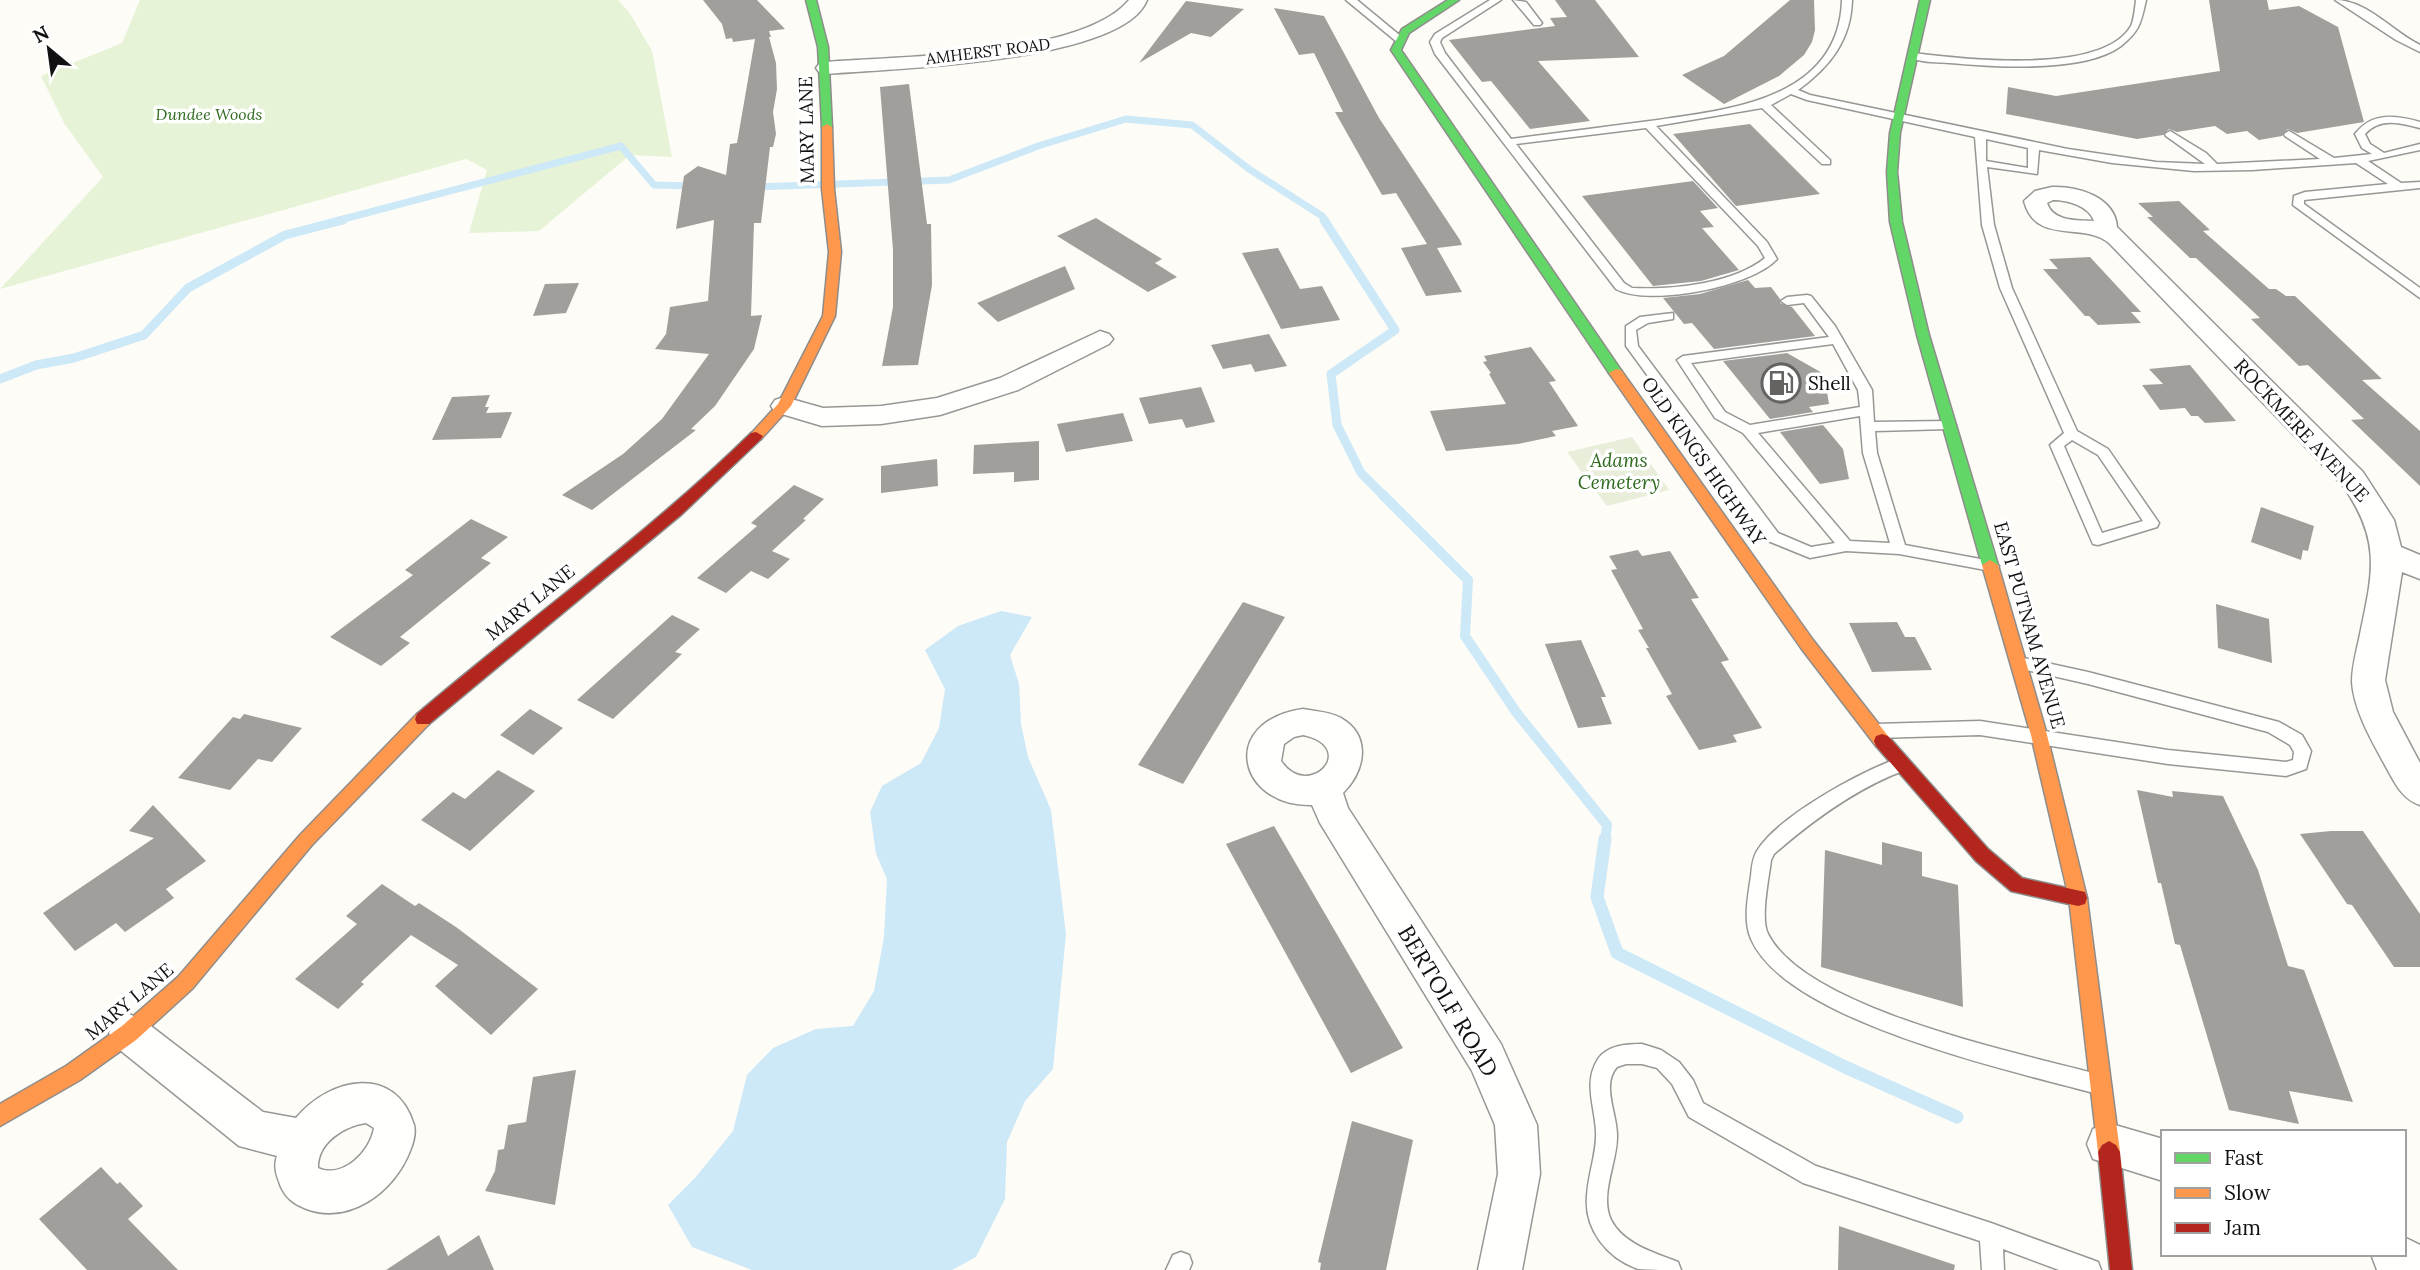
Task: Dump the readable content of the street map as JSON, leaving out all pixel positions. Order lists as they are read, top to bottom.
{
  "streets": {
    "street": [
      "AMHERST ROAD",
      "MARY LANE",
      "ROCKMERE AVENUE",
      "OLD KINGS HIGHWAY",
      "EAST PUTNAM AVENUE",
      "BERTOLF ROAD"
    ]
  },
  "crossings": [
    ["AMHERST ROAD", "MARY LANE"],
    ["OLD KINGS HIGHWAY", "EAST PUTNAM AVENUE"]
  ],
  "parks": ["Dundee Woods", "Adams Cemetery"],
  "places": {
    "fuel station": ["Shell"]
  },
  "legend": ["Fast", "Slow", "Jam"],
  "north": "top left"
}
